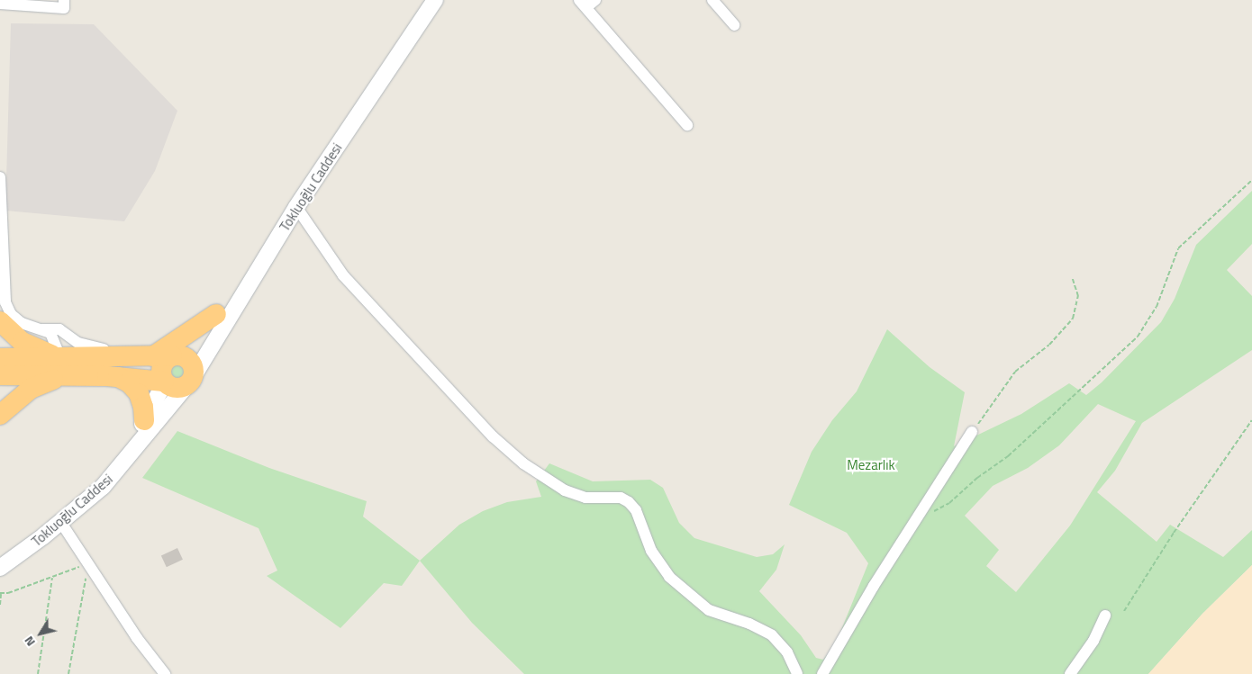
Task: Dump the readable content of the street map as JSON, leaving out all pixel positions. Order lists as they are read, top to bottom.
{
  "streets": {
    "street": ["Tokluoğlu Caddesi"]
  },
  "parks": ["Mezarlık"],
  "north": "bottom left"
}
